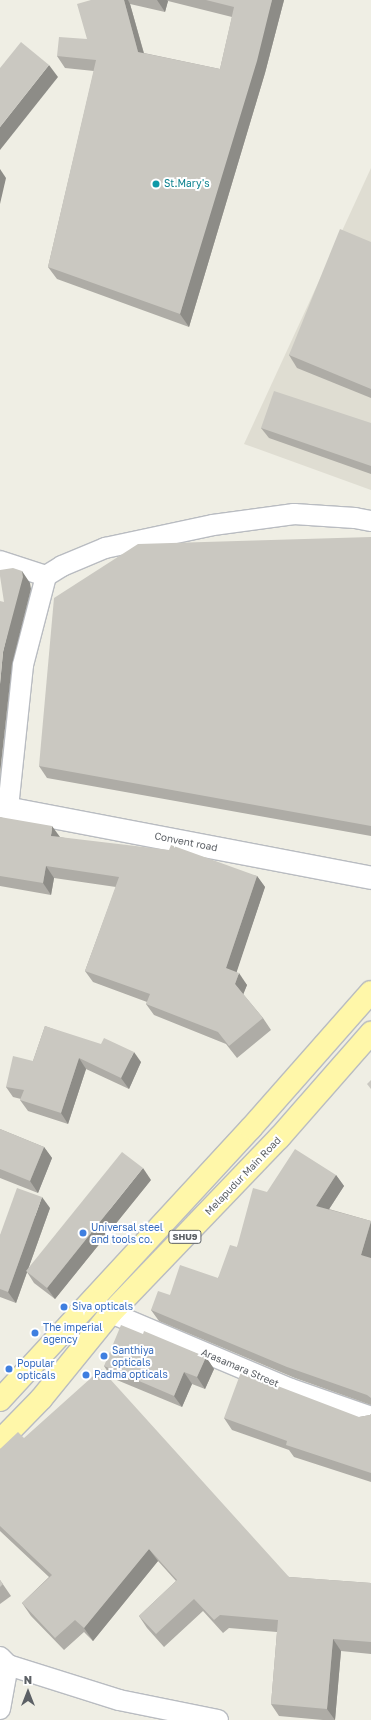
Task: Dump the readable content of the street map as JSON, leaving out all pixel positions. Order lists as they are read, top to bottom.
{
  "streets": {
    "main road": ["Melapudur Main Road", "SHU9"],
    "street": ["Convent road", "Arasamara Street"]
  },
  "crossings": [
    ["Melapudur Main Road", "Arasamara Street"]
  ],
  "places": [
    "St.Mary's",
    "Universal steel and tools co.",
    "Siva opticals",
    "The imperial agency",
    "Santhiya opticals",
    "Popular opticals",
    "Padma opticals"
  ],
  "north": "top"
}
